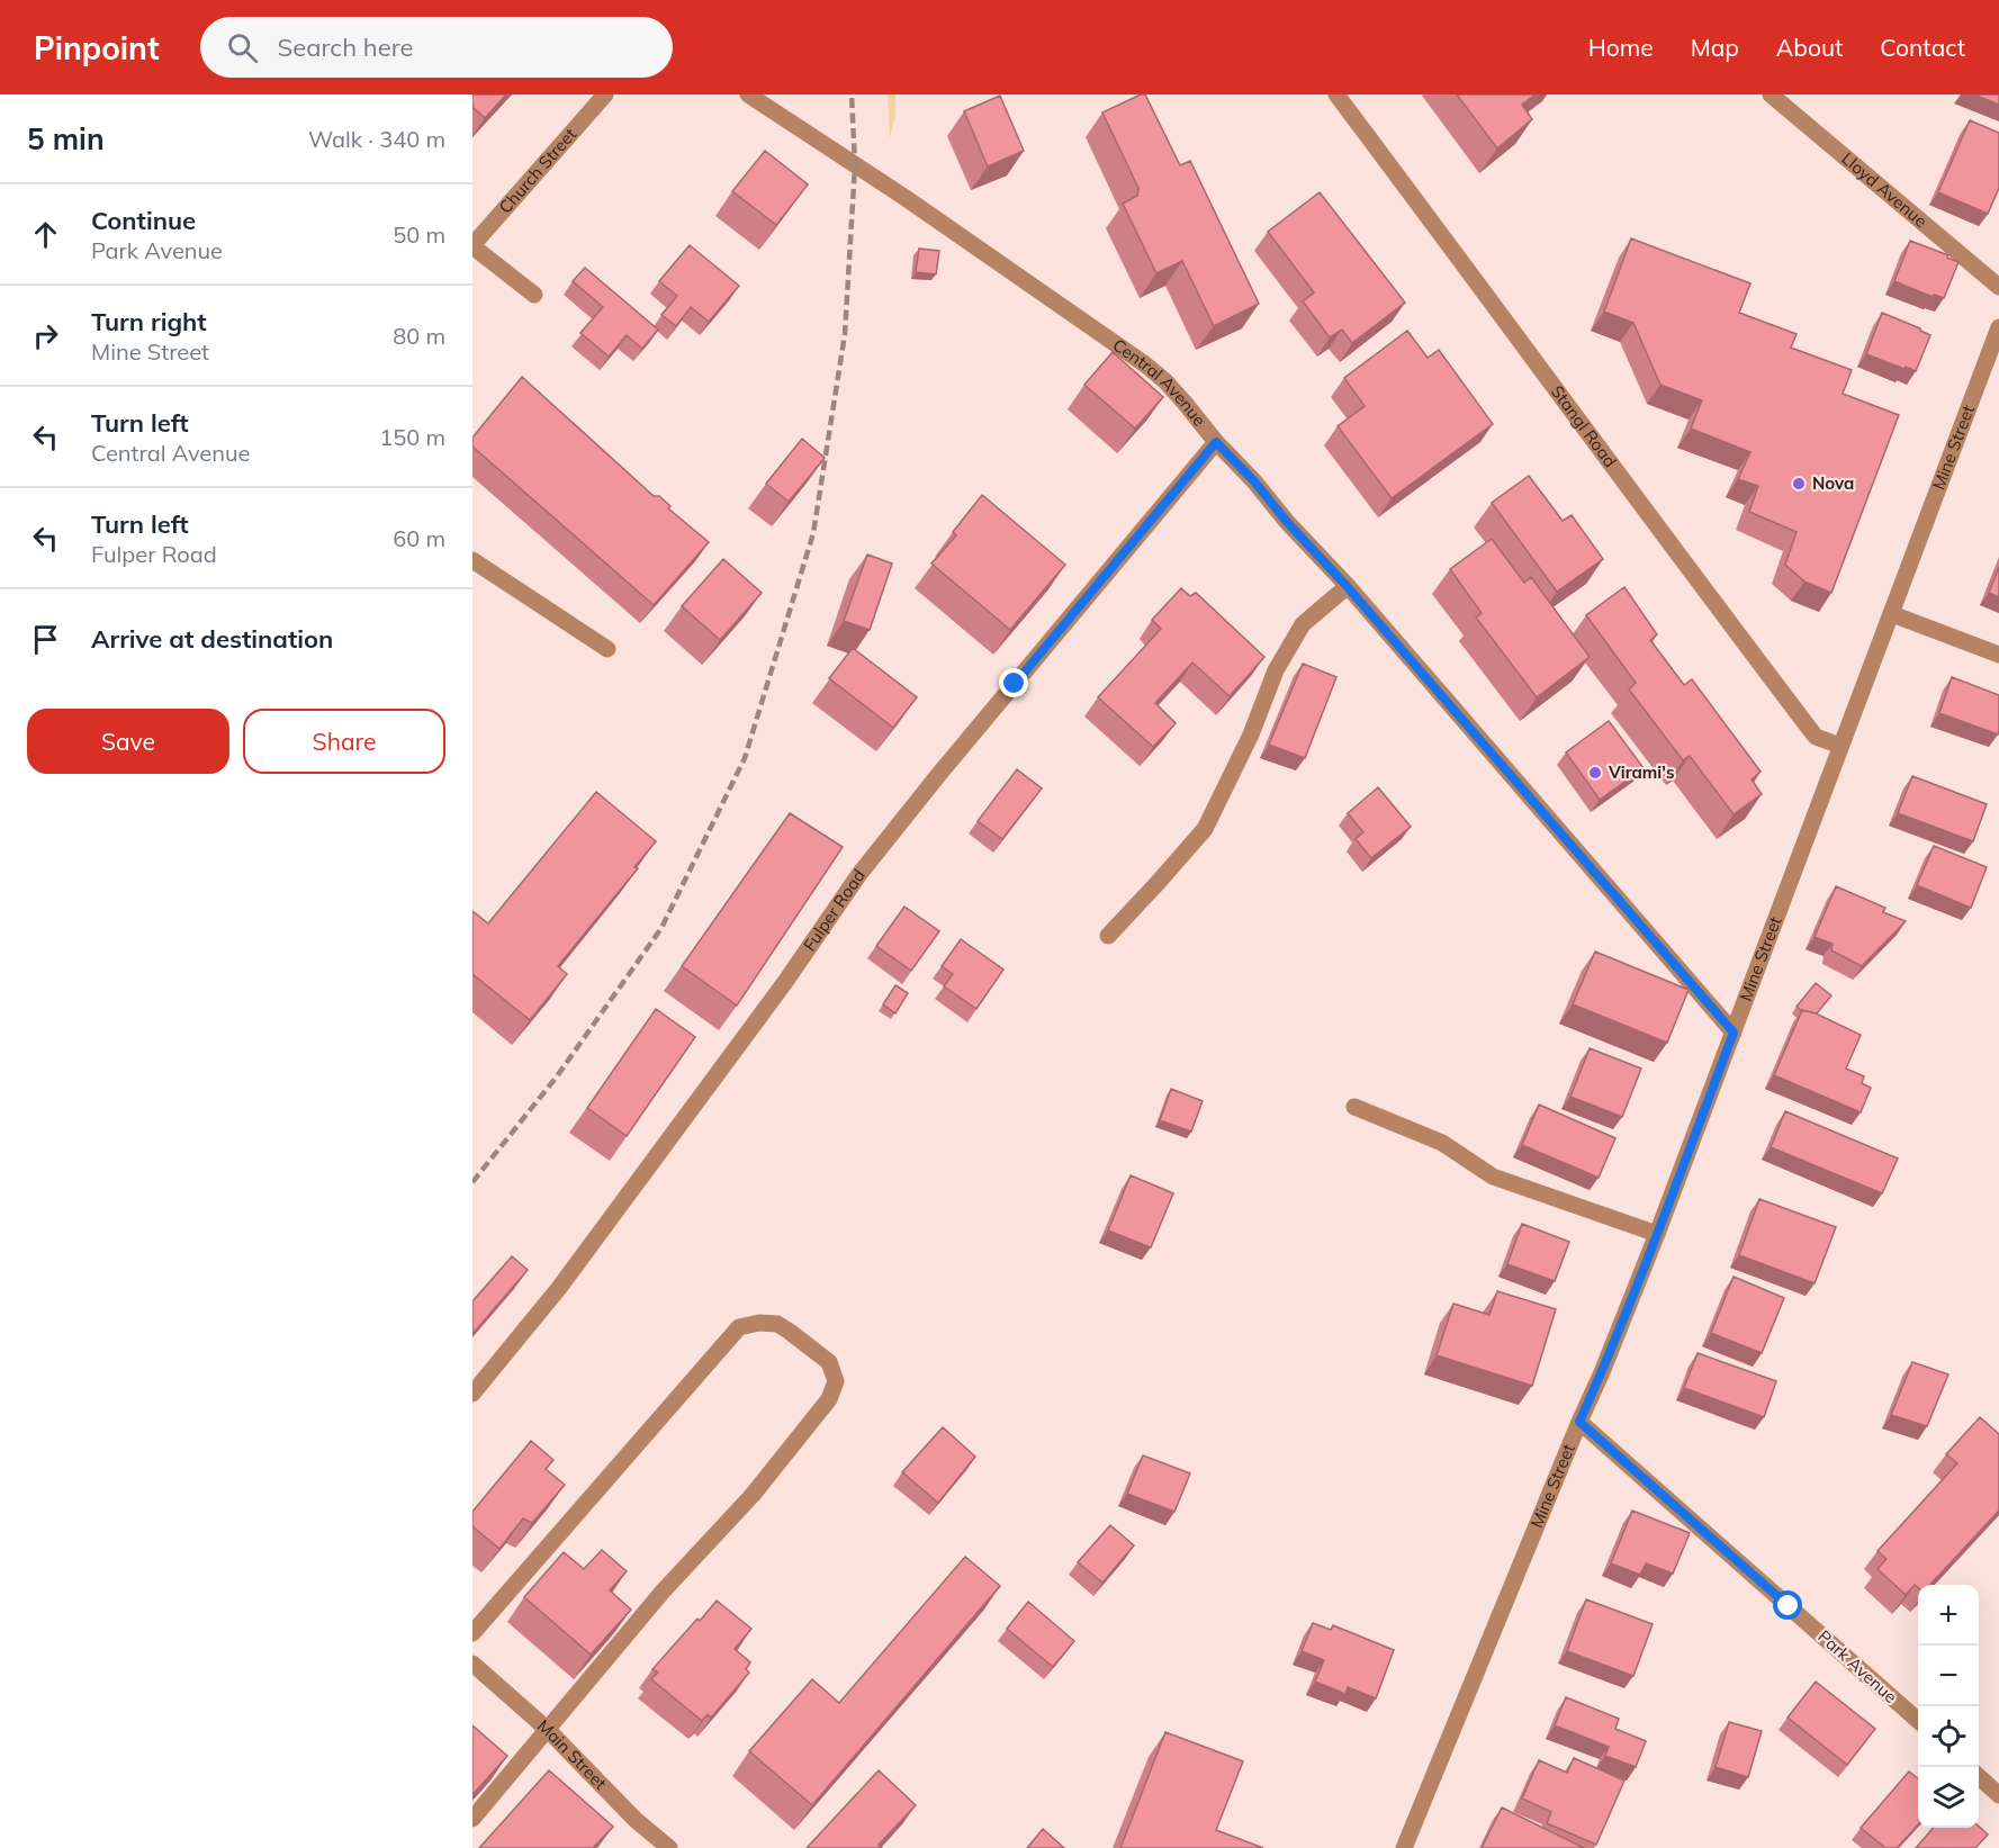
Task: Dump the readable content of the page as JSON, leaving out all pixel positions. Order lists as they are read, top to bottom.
{
  "streets": {
    "street": [
      "Church Street",
      "Lloyd Avenue",
      "Central Avenue",
      "Stangl Road",
      "Mine Street",
      "Fulper Road",
      "Park Avenue",
      "Main Street"
    ]
  },
  "crossings": [
    ["Central Avenue", "Mine Street"],
    ["Central Avenue", "Fulper Road"],
    ["Stangl Road", "Mine Street"],
    ["Mine Street", "Park Avenue"]
  ],
  "places": ["Nova", "Virami's"],
  "page": {
    "header": "Pinpoint",
    "search": "Search here",
    "nav": [
      "Home",
      "Map",
      "About",
      "Contact"
    ],
    "heading": ["5 min", "Walk · 340 m"],
    "list": [
      ["Continue", "Park Avenue", "50 m"],
      ["Turn right", "Mine Street", "80 m"],
      ["Turn left", "Central Avenue", "150 m"],
      ["Turn left", "Fulper Road", "60 m"],
      "Arrive at destination"
    ],
    "buttons": ["Save", "Share"],
    "map_buttons": ["+", "−"]
  }
}
